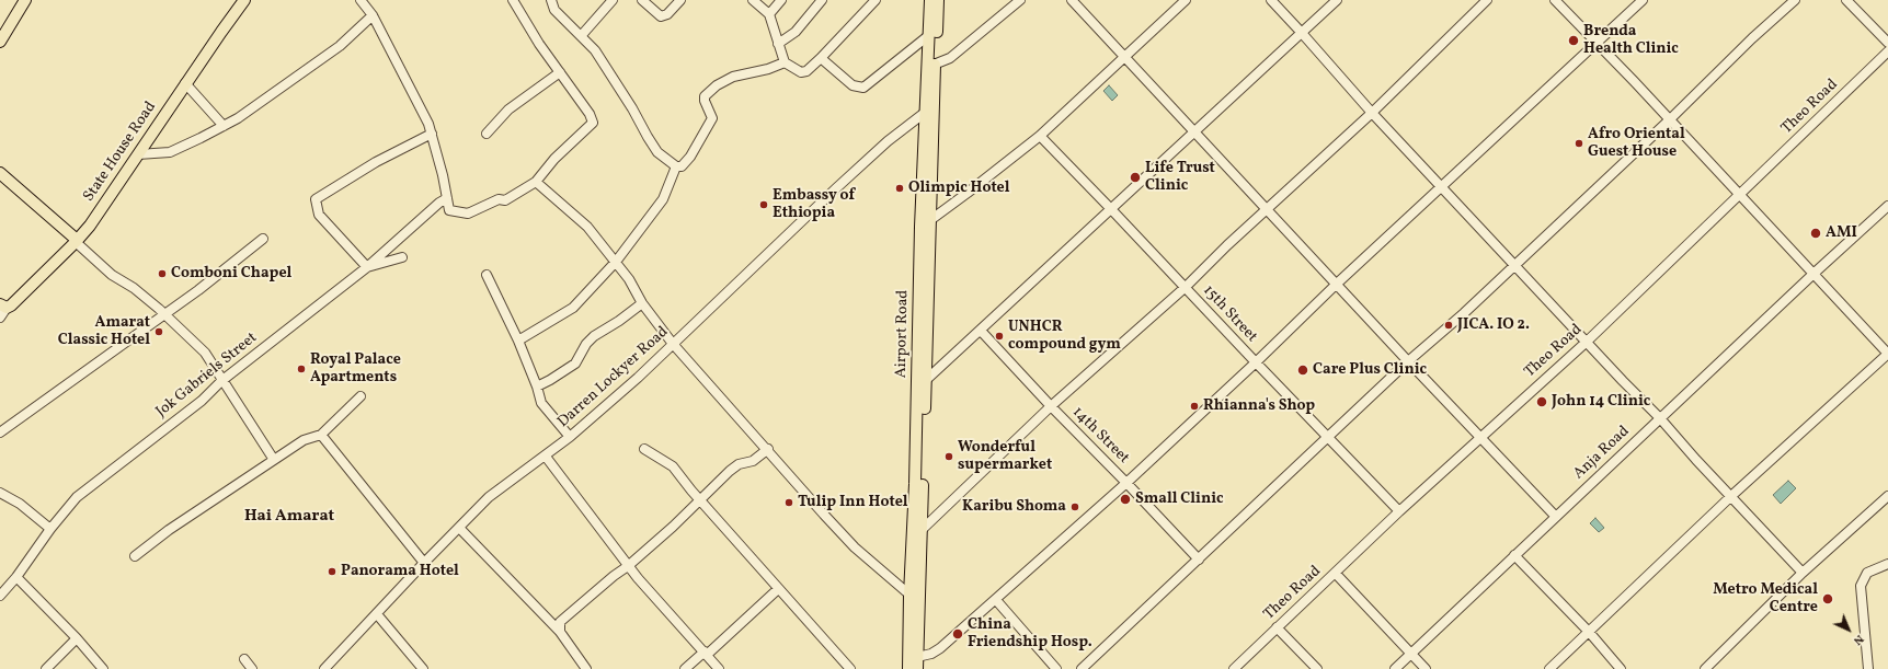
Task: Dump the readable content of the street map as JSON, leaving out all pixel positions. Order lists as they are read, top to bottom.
{
  "streets": {
    "main road": ["State House Road", "Airport Road"],
    "street": [
      "Theo Road",
      "15th Street",
      "Jok Gabriels Street",
      "Darren Lockyer Road",
      "14th Street",
      "Anja Road"
    ]
  },
  "crossings": [
    ["Theo Road", "15th Street"],
    ["Airport Road", "Darren Lockyer Road"]
  ],
  "districts": ["Hai Amarat"],
  "places": [
    "Brenda Health Clinic",
    "Afro Oriental Guest House",
    "Life Trust Clinic",
    "Olimpic Hotel",
    "Embassy of Ethiopia",
    "AMI",
    "Comboni Chapel",
    "JICA. IO 2.",
    "Amarat Classic Hotel",
    "UNHCR compound gym",
    "Royal Palace Apartments",
    "Care Plus Clinic",
    "John 14 Clinic",
    "Rhianna's Shop",
    "Wonderful supermarket",
    "Small Clinic",
    "Tulip Inn Hotel",
    "Karibu Shoma",
    "Panorama Hotel",
    "Metro Medical Centre",
    "China Friendship Hosp."
  ],
  "north": "bottom right"
}
